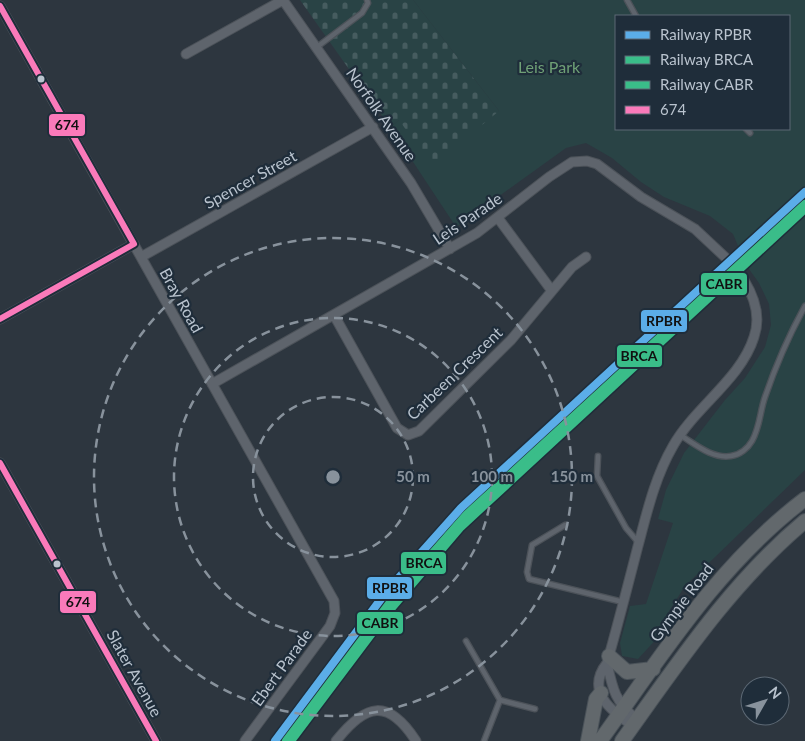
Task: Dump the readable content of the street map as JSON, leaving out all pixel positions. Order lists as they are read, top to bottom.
{
  "streets": {
    "highway": ["Gympie Road"],
    "street": [
      "Norfolk Avenue",
      "Spencer Street",
      "Leis Parade",
      "Bray Road",
      "Carbeen Crescent",
      "Ebert Parade",
      "Slater Avenue"
    ]
  },
  "crossings": [
    ["Norfolk Avenue", "Spencer Street"],
    ["Norfolk Avenue", "Leis Parade"],
    ["Spencer Street", "Bray Road"],
    ["Leis Parade", "Bray Road"],
    ["Leis Parade", "Carbeen Crescent"],
    ["Bray Road", "Ebert Parade"]
  ],
  "parks": ["Leis Park"],
  "lines": [
    "transit line 674",
    "rail line RPBR",
    "rail line BRCA",
    "rail line CABR"
  ],
  "legend": [
    "Railway RPBR",
    "Railway BRCA",
    "Railway CABR",
    "674"
  ],
  "north": "top right",
  "rings": ["50 m", "100 m", "150 m"]
}
